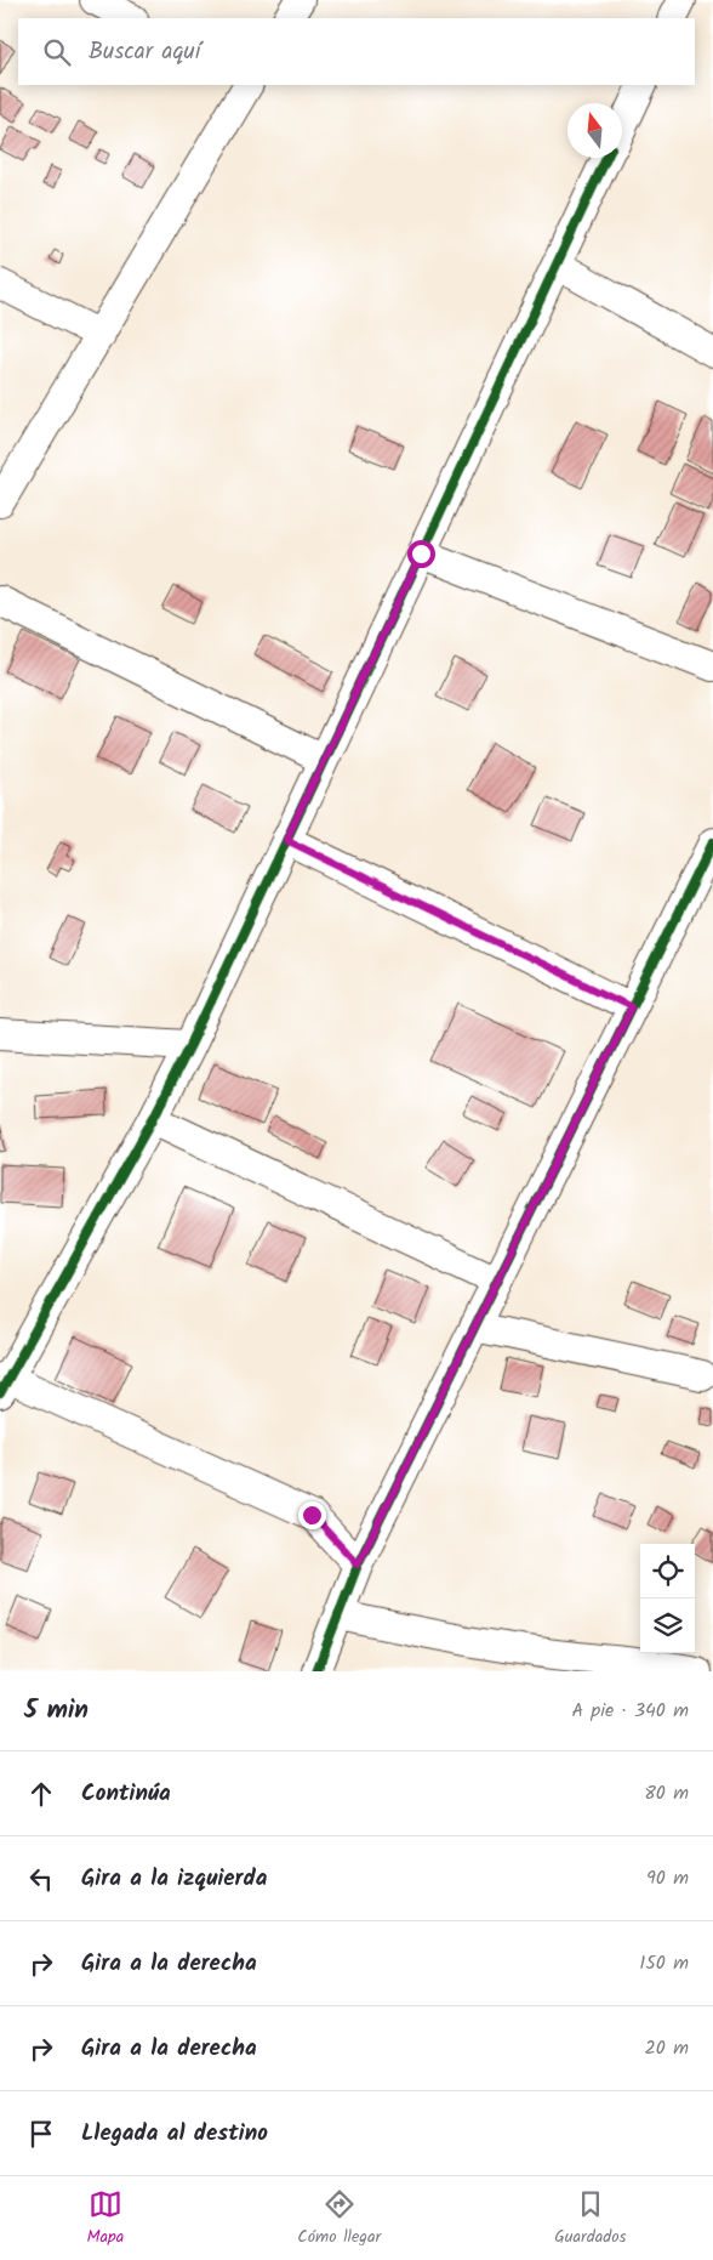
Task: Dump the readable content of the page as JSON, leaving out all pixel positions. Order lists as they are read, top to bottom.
{
  "north": "top",
  "page": {
    "search": "Buscar aquí",
    "heading": ["5 min", "A pie · 340 m"],
    "list": [
      ["Continúa", "80 m"],
      ["Gira a la izquierda", "90 m"],
      ["Gira a la derecha", "150 m"],
      ["Gira a la derecha", "20 m"],
      "Llegada al destino"
    ],
    "nav": ["Mapa", "Cómo llegar", "Guardados"]
  }
}
